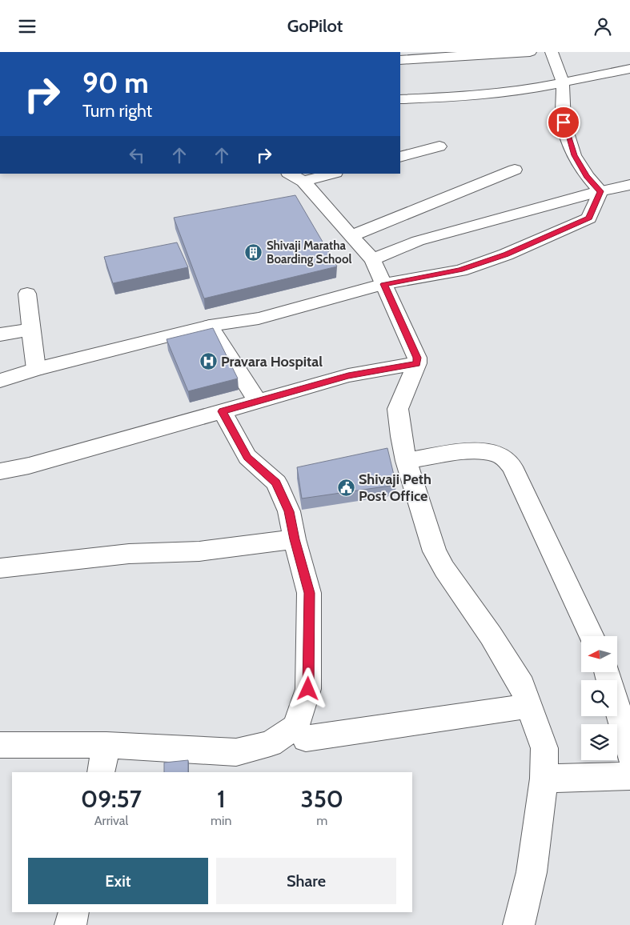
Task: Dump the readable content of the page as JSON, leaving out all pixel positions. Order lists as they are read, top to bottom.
{
  "places": {
    "building": ["Shivaji Maratha Boarding School"],
    "hospital": ["Pravara Hospital"],
    "public building": ["Shivaji Peth Post Office"]
  },
  "north": "left",
  "page": {
    "header": "GoPilot",
    "turn": ["90 m", "Turn right"],
    "eta": [
      "09:57",
      "Arrival",
      "1",
      "min",
      "350",
      "m"
    ],
    "buttons": ["Exit", "Share"]
  }
}
